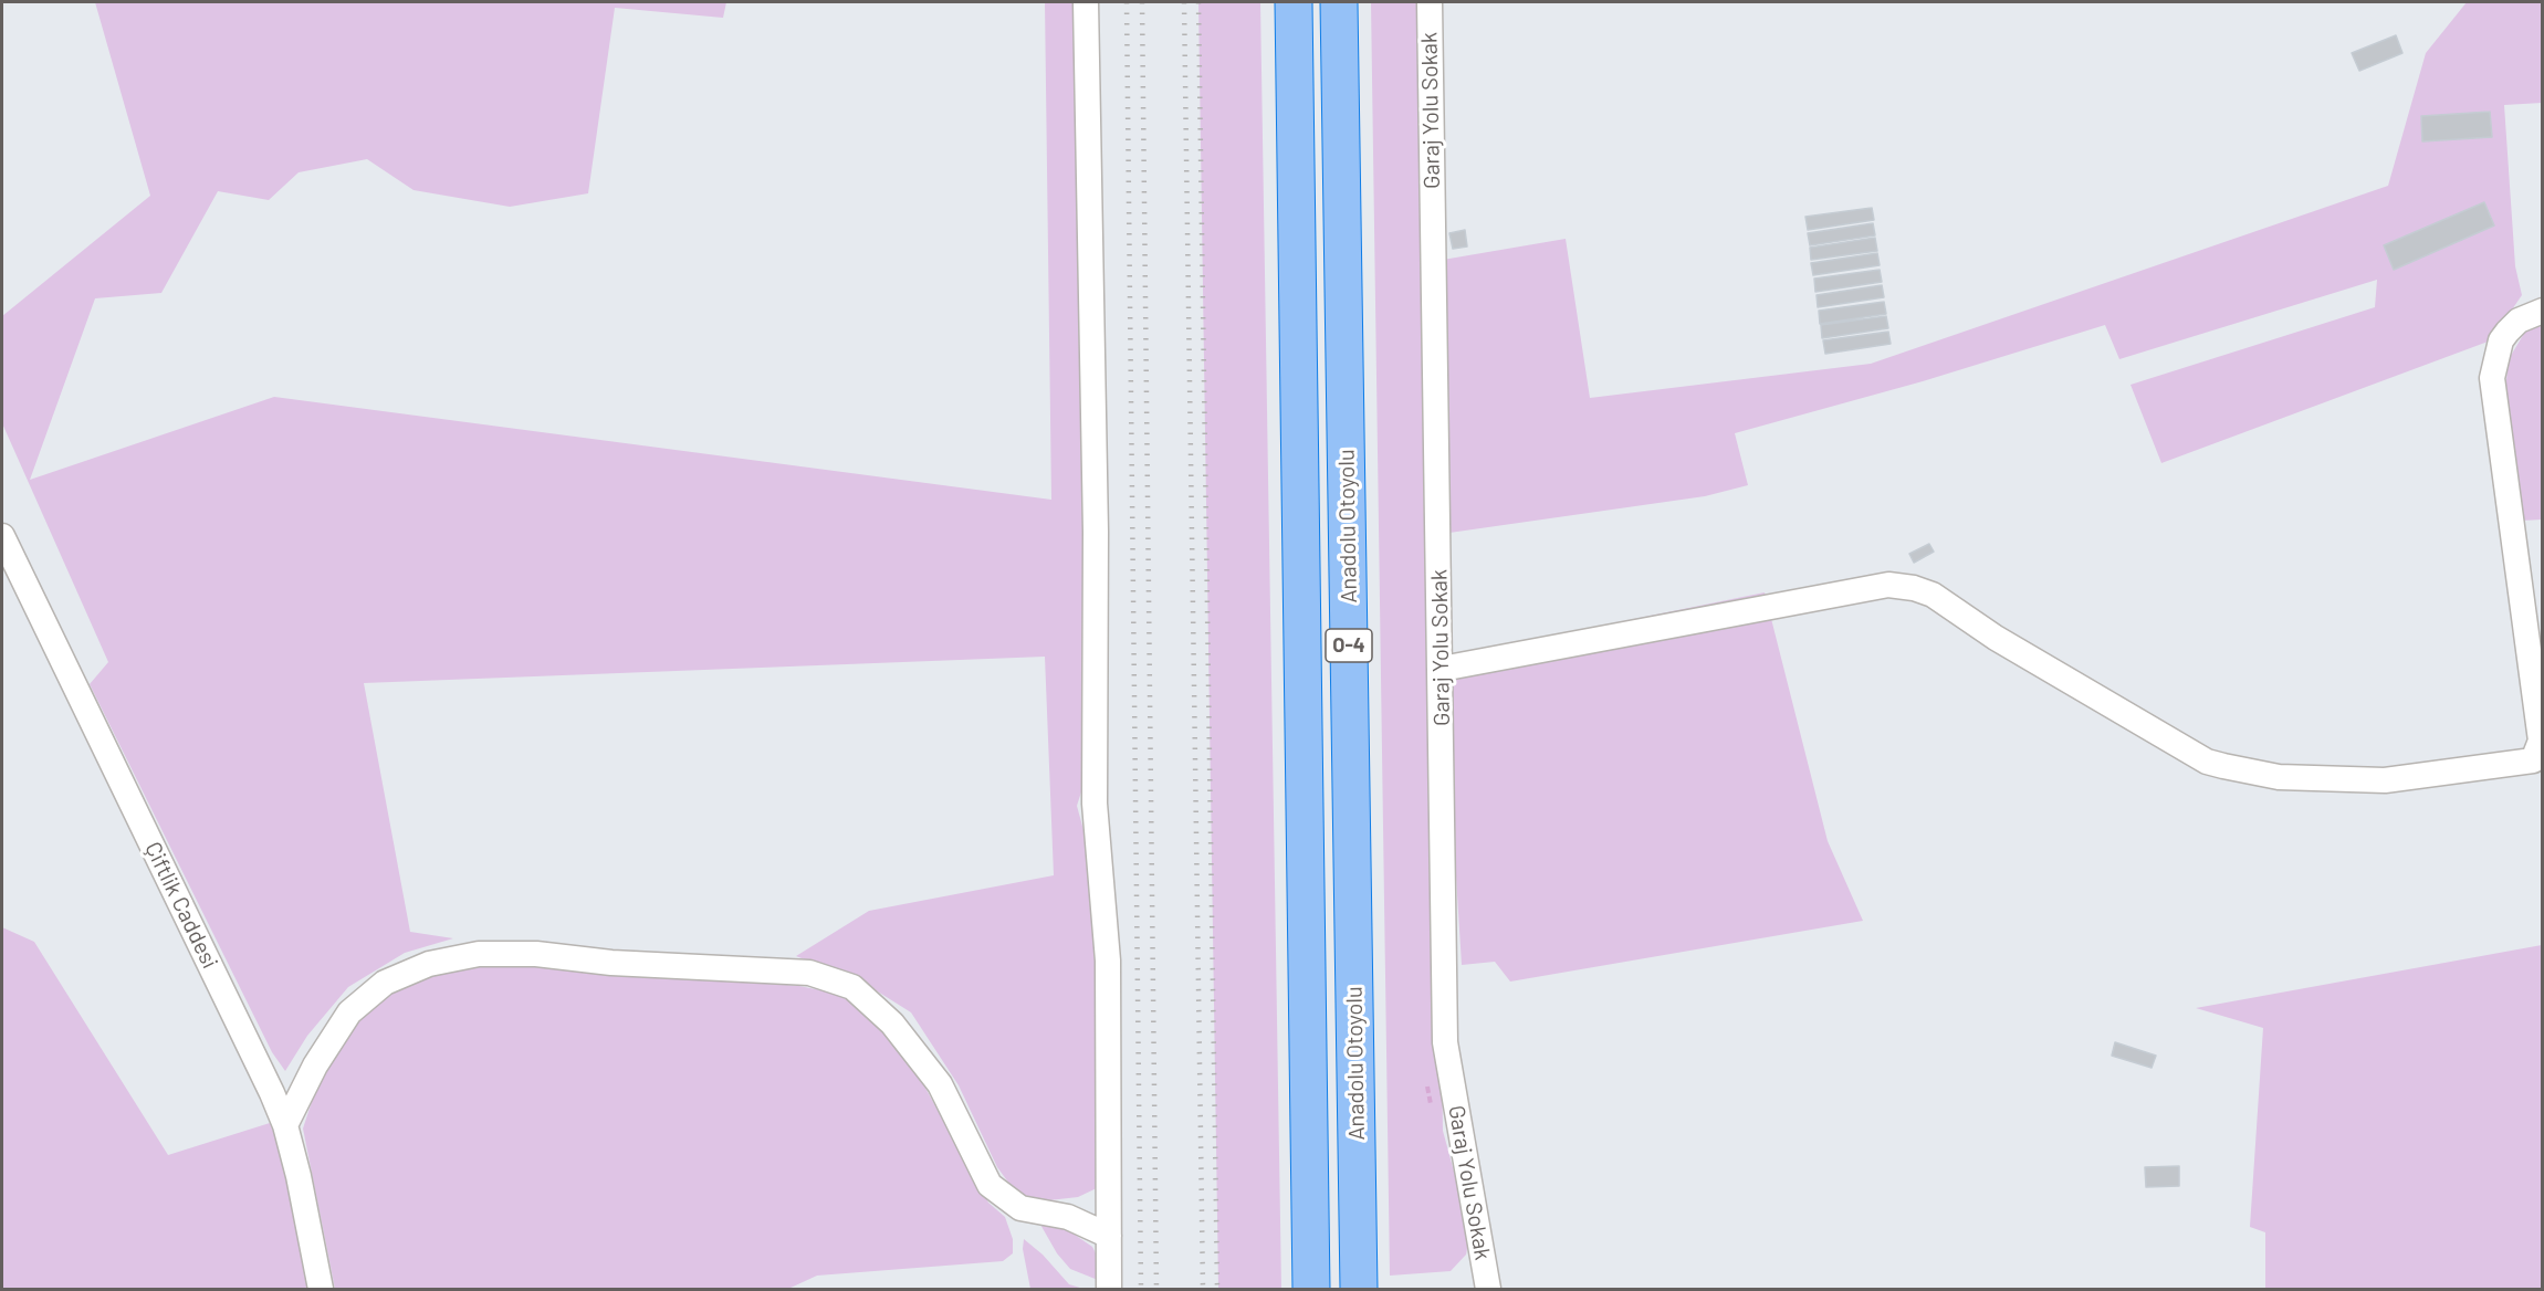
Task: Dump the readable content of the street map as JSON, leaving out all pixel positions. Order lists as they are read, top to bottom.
{
  "streets": {
    "highway": ["Anadolu Otoyolu", "O-4"],
    "street": ["Garaj Yolu Sokak", "Çiftlik Caddesi"]
  }
}
